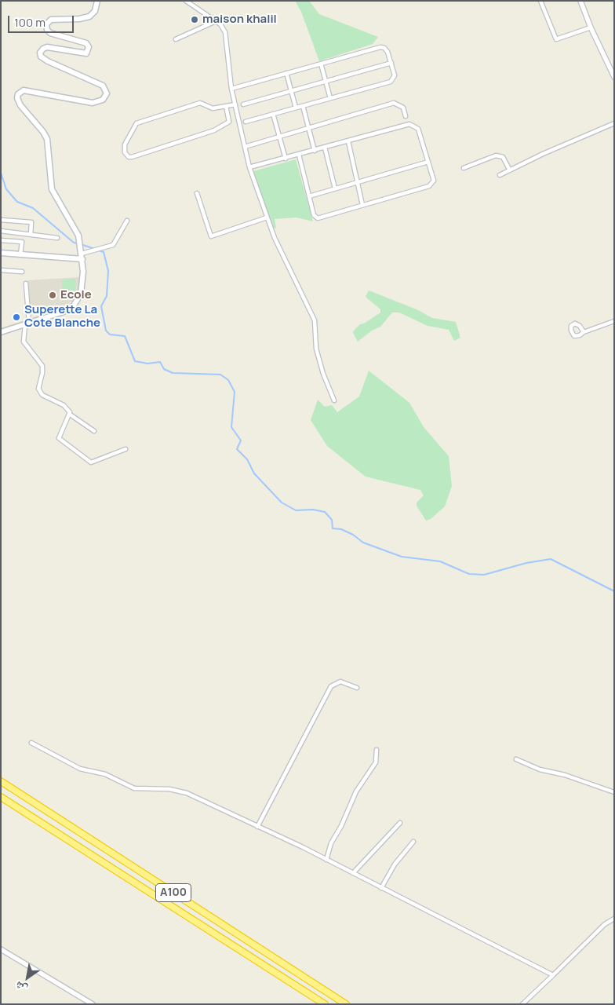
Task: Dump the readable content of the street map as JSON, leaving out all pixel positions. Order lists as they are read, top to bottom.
{
  "streets": {
    "highway": ["A100"]
  },
  "places": ["maison khalil", "Ecole", "Superette La Cote Blanche"],
  "scale_bar": "100 m",
  "north": "bottom left"
}
